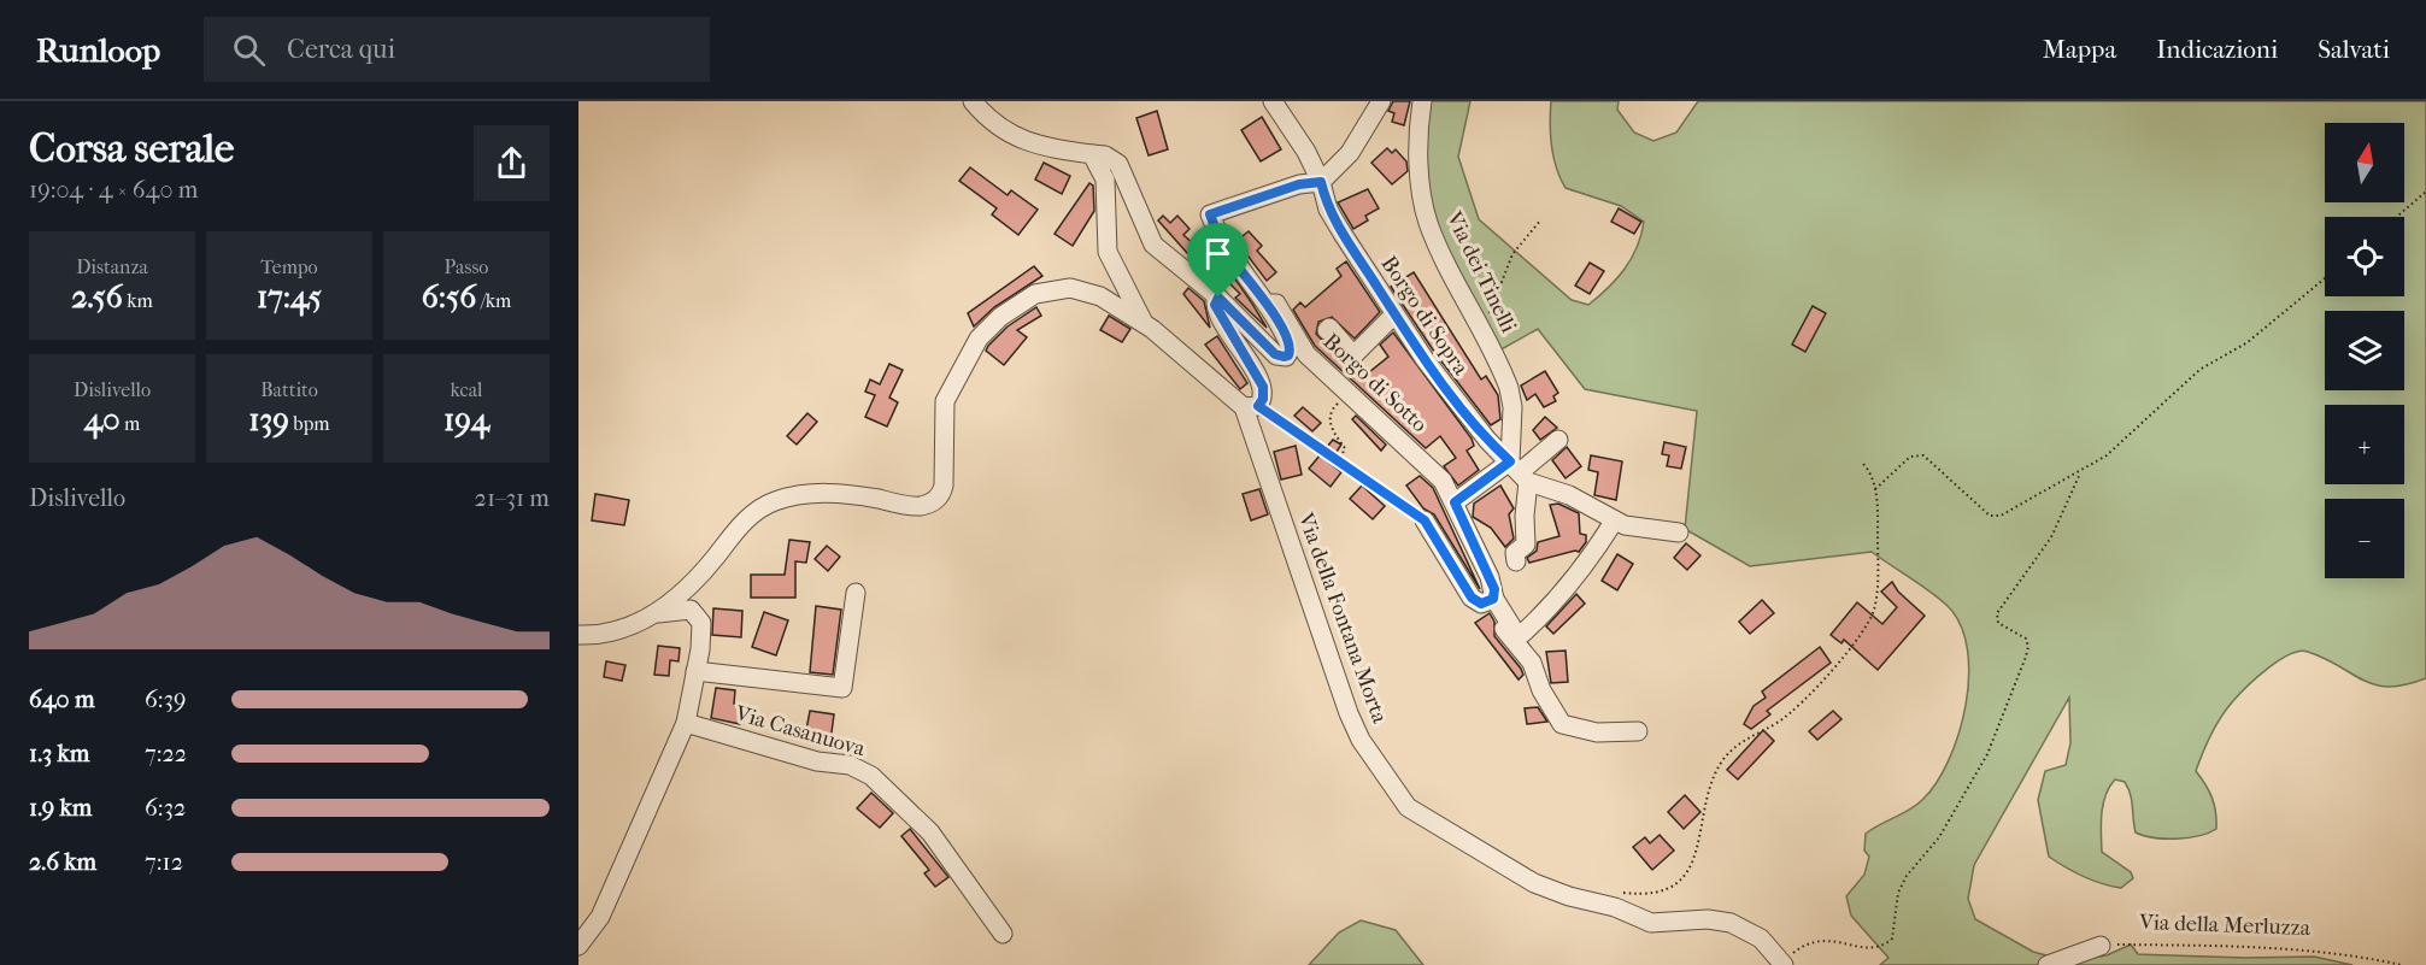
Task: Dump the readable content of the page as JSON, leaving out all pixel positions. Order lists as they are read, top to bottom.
{
  "streets": {
    "street": [
      "Via dei Tinelli",
      "Borgo di Sopra",
      "Borgo di Sotto",
      "Via della Fontana Morta",
      "Via Casanuova"
    ],
    "path": ["Via della Merluzza"]
  },
  "crossings": [
    ["Via dei Tinelli", "Borgo di Sopra"],
    ["Borgo di Sopra", "Borgo di Sotto"]
  ],
  "north": "top",
  "page": {
    "header": "Runloop",
    "search": "Cerca qui",
    "nav": ["Mappa", "Indicazioni", "Salvati"],
    "heading": ["Corsa serale", "19:04 · 4 × 640 m"],
    "map_buttons": ["+", "−"],
    "stats": [
      ["Distanza", "2.56 km"],
      ["Tempo", "17:45"],
      ["Passo", "6:56 /km"],
      ["Dislivello", "40 m"],
      ["Battito", "139 bpm"],
      ["kcal", "194"]
    ],
    "chart": ["Dislivello", "21–31 m"],
    "list": [
      {
        "name": "640 m",
        "note": "6:39"
      },
      {
        "name": "1.3 km",
        "note": "7:22"
      },
      {
        "name": "1.9 km",
        "note": "6:32"
      },
      {
        "name": "2.6 km",
        "note": "7:12"
      }
    ]
  }
}
